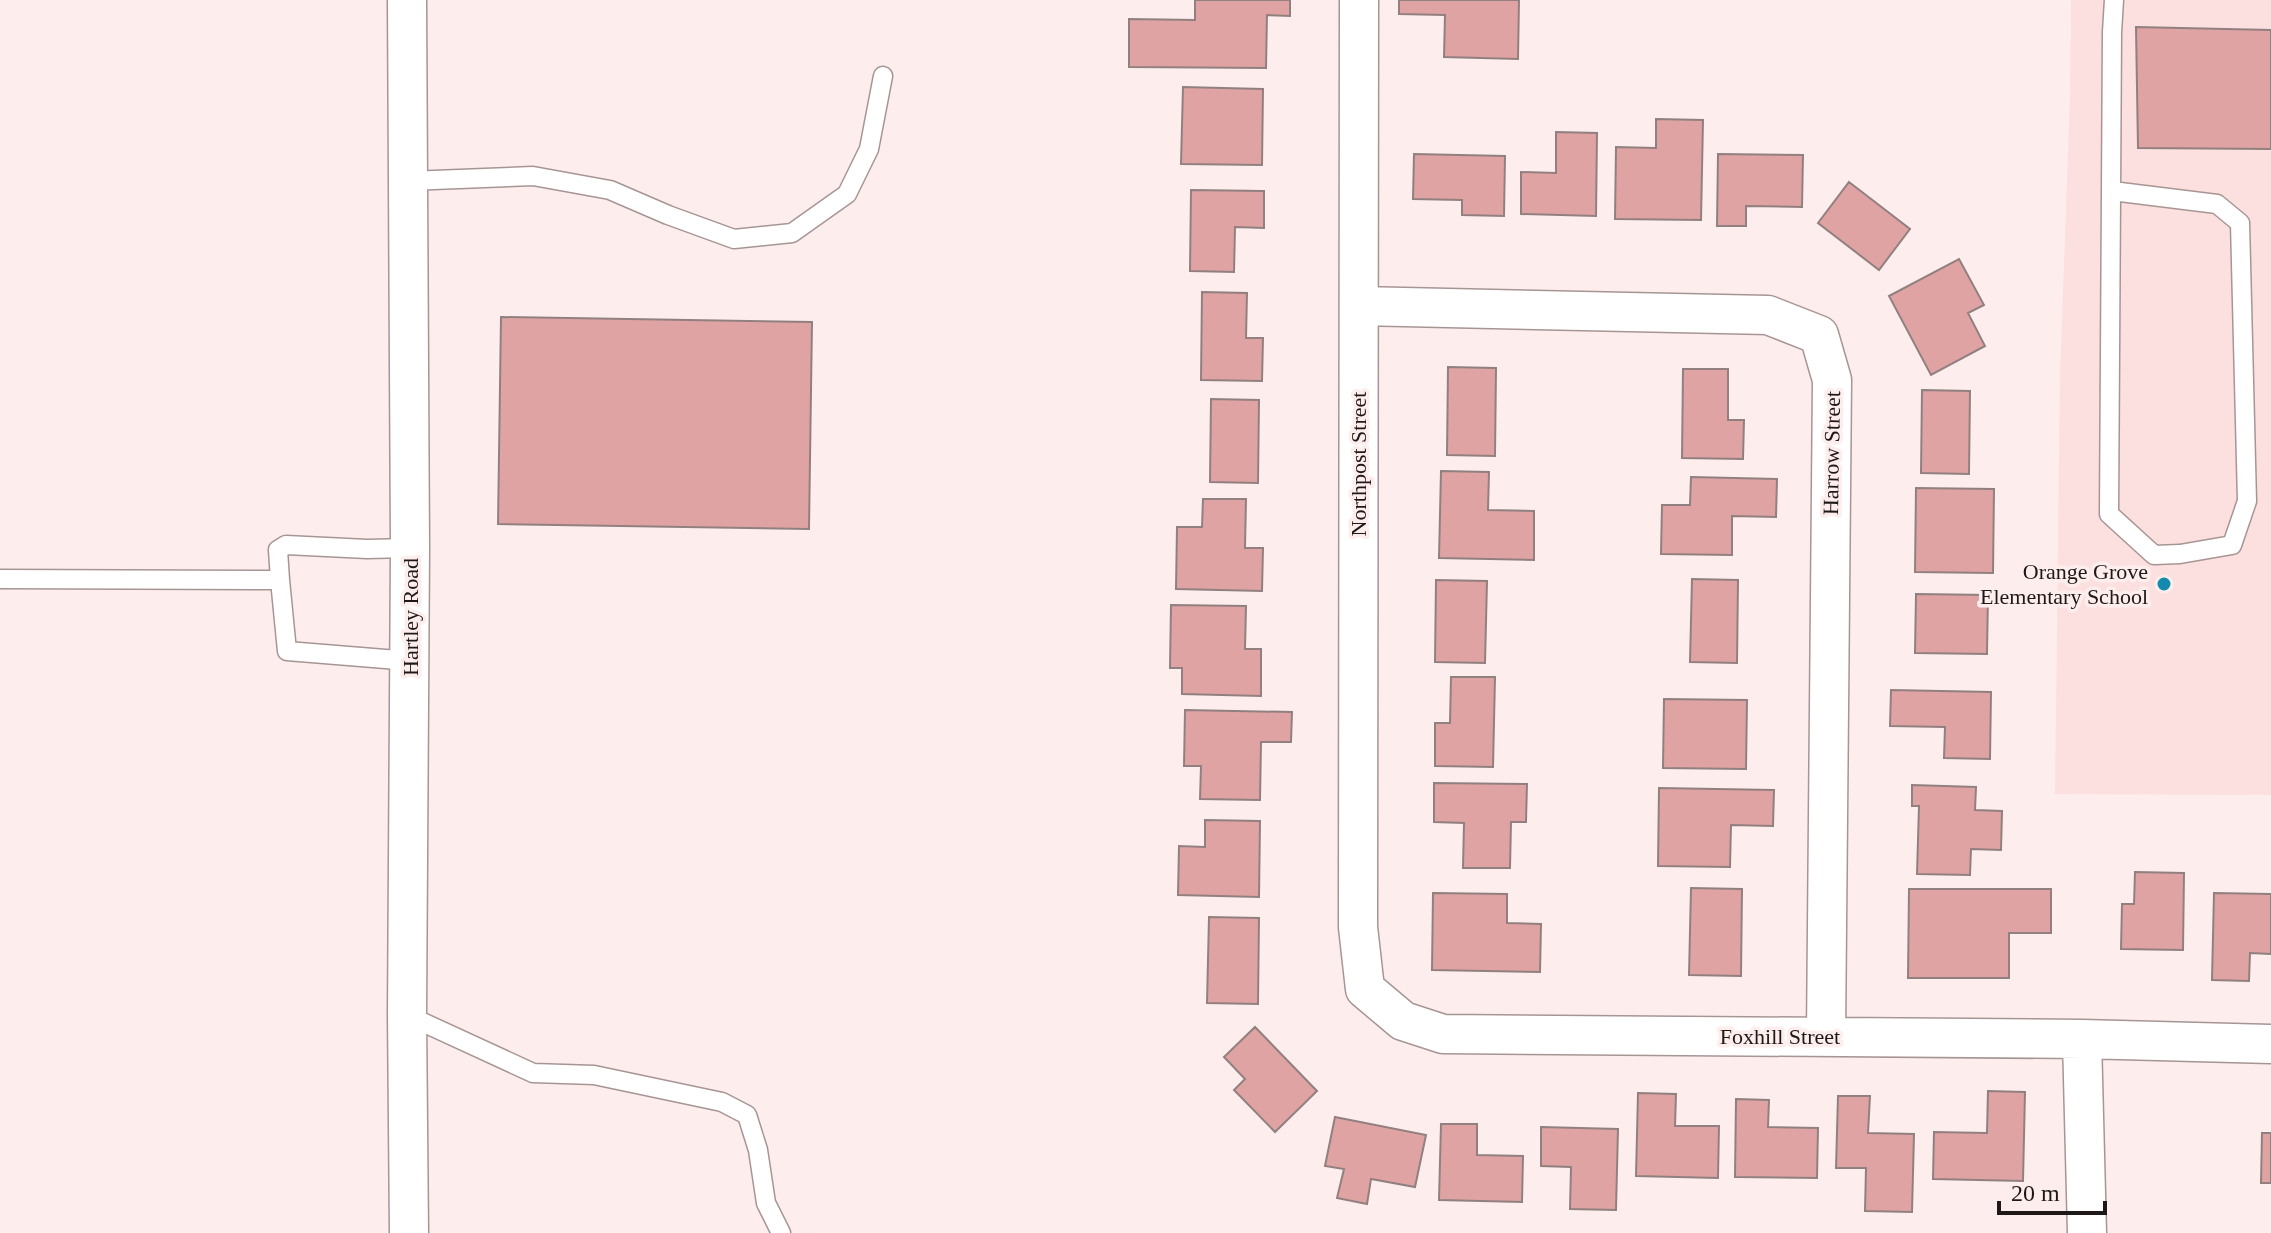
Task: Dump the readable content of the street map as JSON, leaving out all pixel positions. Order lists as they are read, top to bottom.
{
  "streets": {
    "street": [
      "Harrow Street",
      "Northpost Street",
      "Hartley Road",
      "Foxhill Street"
    ]
  },
  "crossings": [
    ["Harrow Street", "Northpost Street"],
    ["Harrow Street", "Foxhill Street"],
    ["Northpost Street", "Foxhill Street"]
  ],
  "places": ["Orange Grove Elementary School"],
  "scale_bar": "20 m"
}
